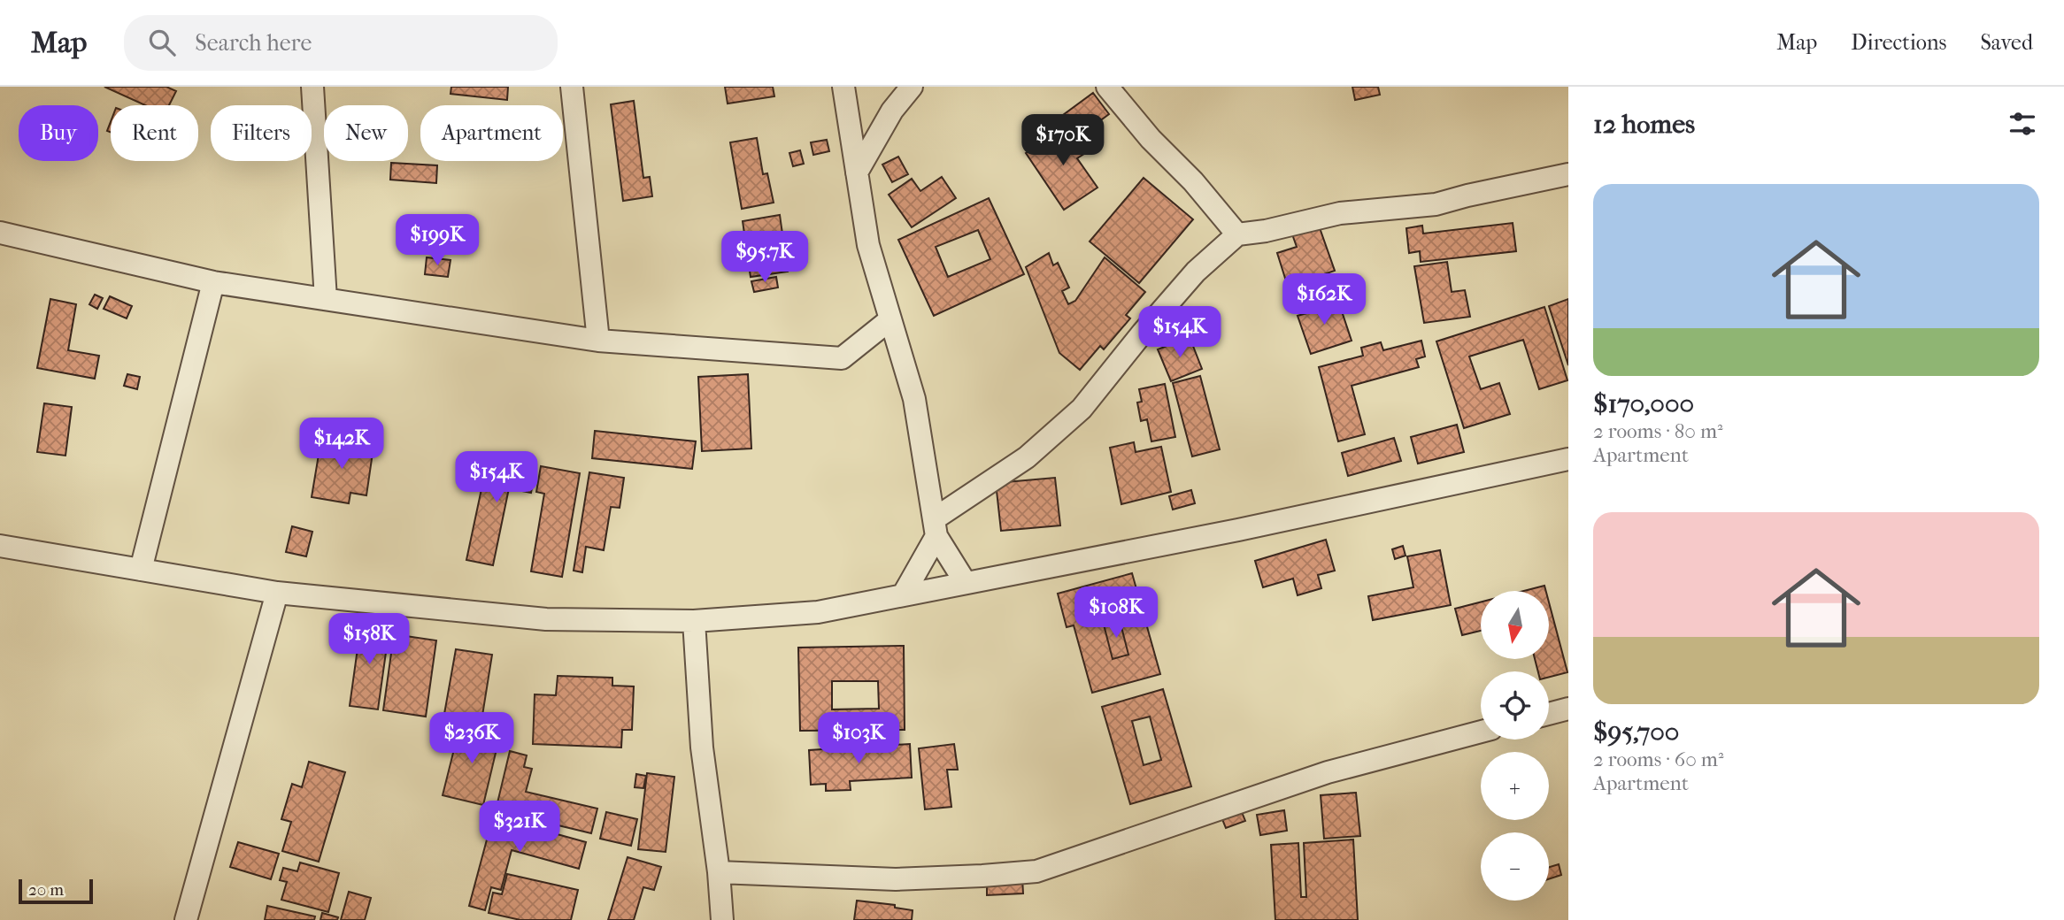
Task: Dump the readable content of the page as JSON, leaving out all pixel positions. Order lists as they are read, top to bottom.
{
  "scale_bar": "20 m",
  "north": "bottom",
  "page": {
    "header": "Map",
    "search": "Search here",
    "nav": ["Map", "Directions", "Saved"],
    "heading": "12 homes",
    "chip": [
      "Buy",
      "Rent",
      "Filters",
      "New",
      "Apartment"
    ],
    "price": [
      "$170K",
      "$199K",
      "$95.7K",
      "$162K",
      "$154K",
      "$142K",
      "$154K",
      "$108K",
      "$158K",
      "$236K",
      "$103K",
      "$321K"
    ],
    "list": [
      {
        "name": "$170,000",
        "note": "2 rooms · 80 m² · Apartment"
      },
      {
        "name": "$95,700",
        "note": "2 rooms · 60 m² · Apartment"
      }
    ],
    "map_buttons": ["+", "−"],
    "scale": "20 m"
  }
}
